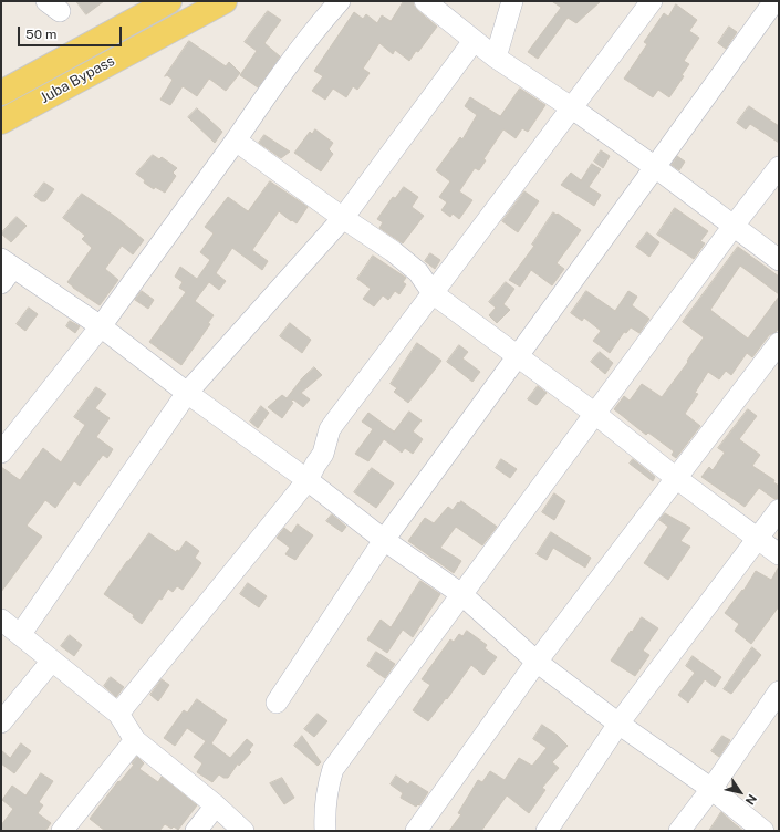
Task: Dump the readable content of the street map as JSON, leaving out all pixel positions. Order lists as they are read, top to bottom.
{
  "streets": {
    "main road": ["Juba Bypass"]
  },
  "scale_bar": "50 m",
  "north": "bottom right"
}
